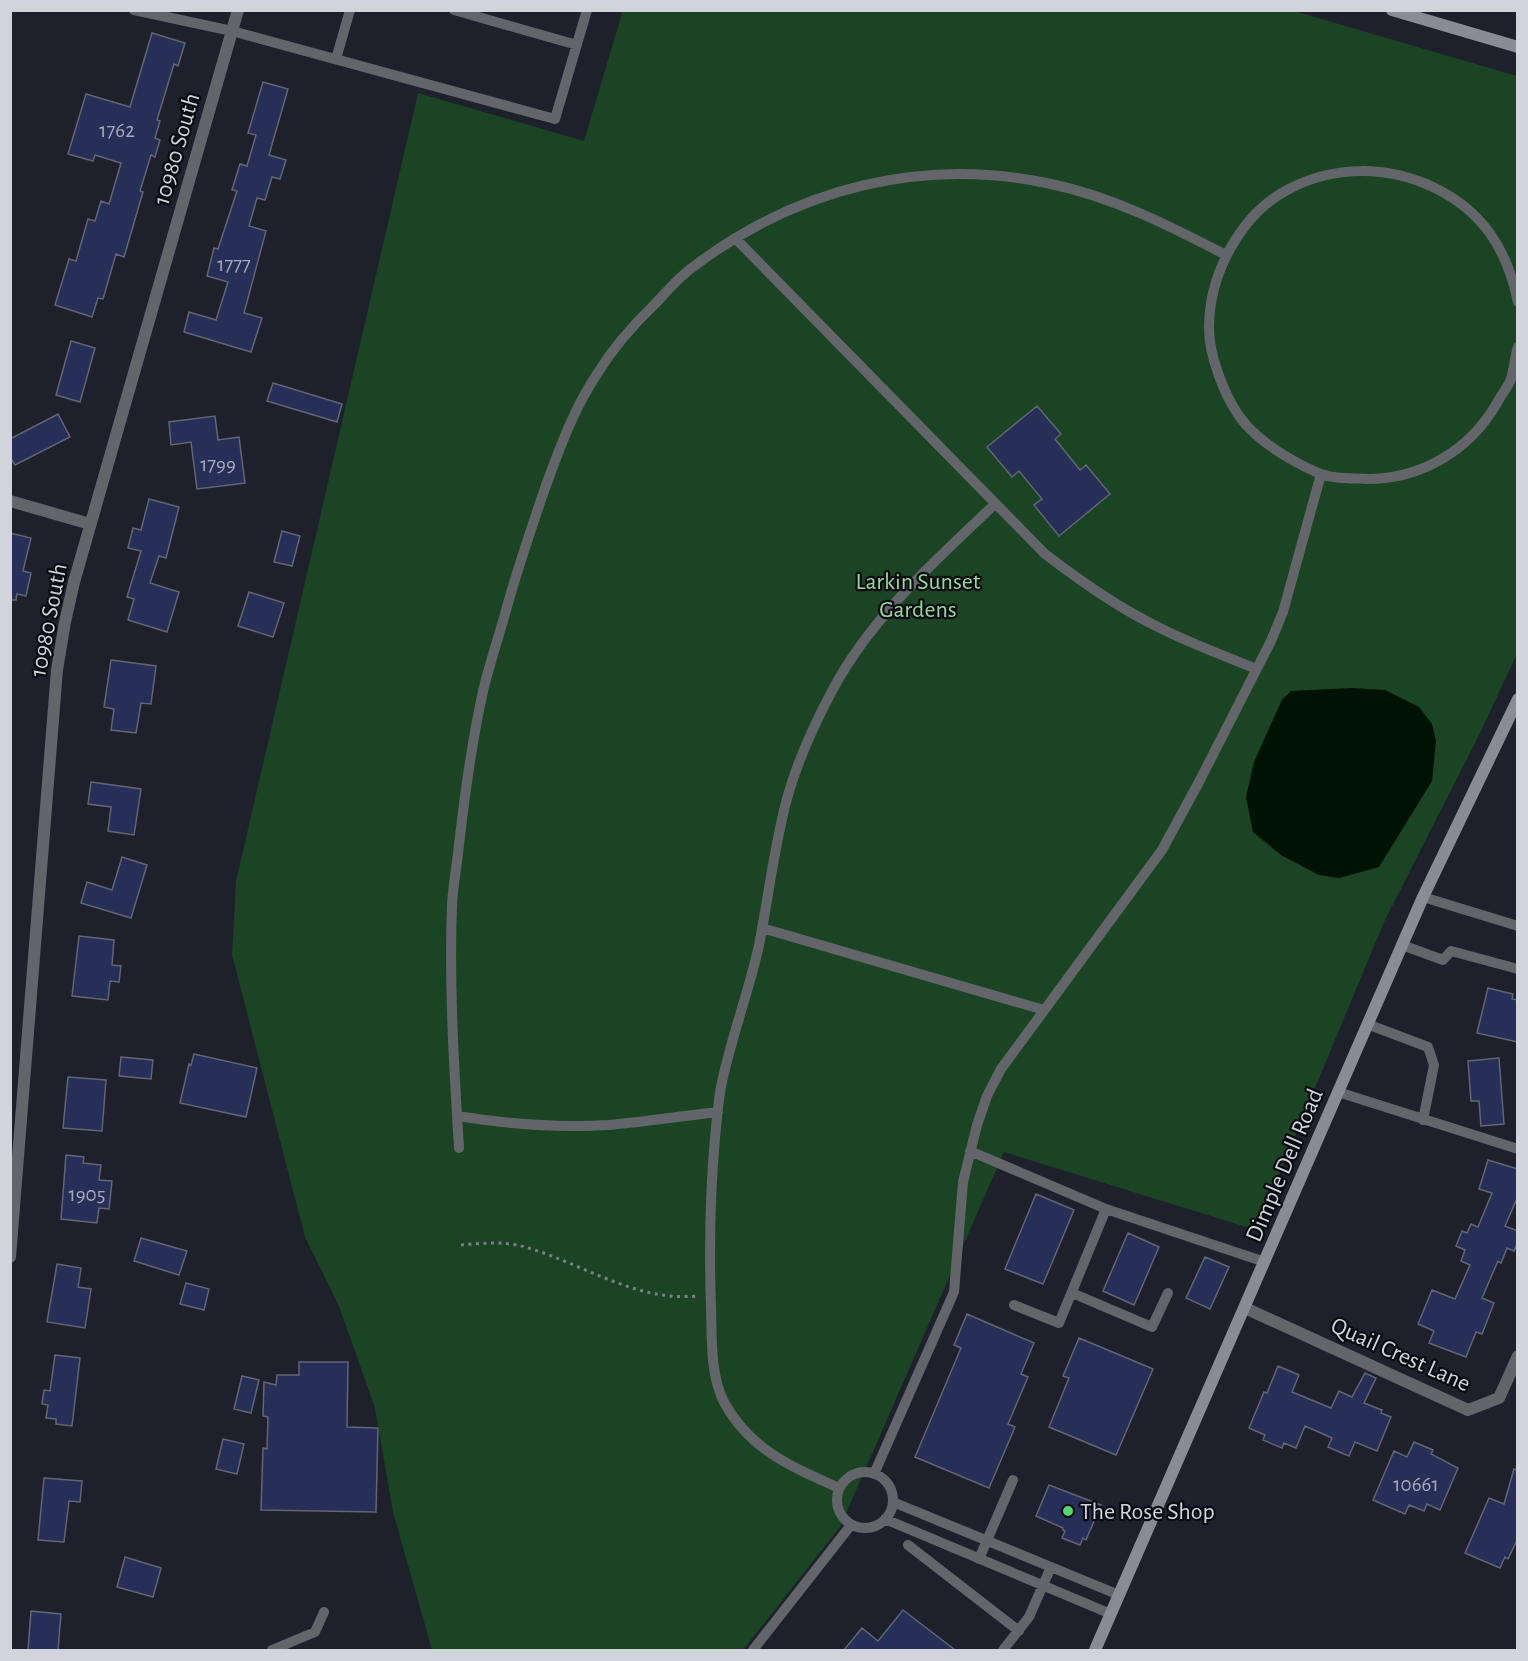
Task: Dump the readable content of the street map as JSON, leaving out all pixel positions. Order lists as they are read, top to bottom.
{
  "streets": {
    "street": ["10980 South", "Dimple Dell Road", "Quail Crest Lane"]
  },
  "crossings": [
    ["Dimple Dell Road", "Quail Crest Lane"]
  ],
  "parks": ["Larkin Sunset Gardens"],
  "places": ["The Rose Shop"],
  "house_numbers": [
    "1762",
    "1777",
    "1799",
    "1905",
    "10661"
  ]
}
